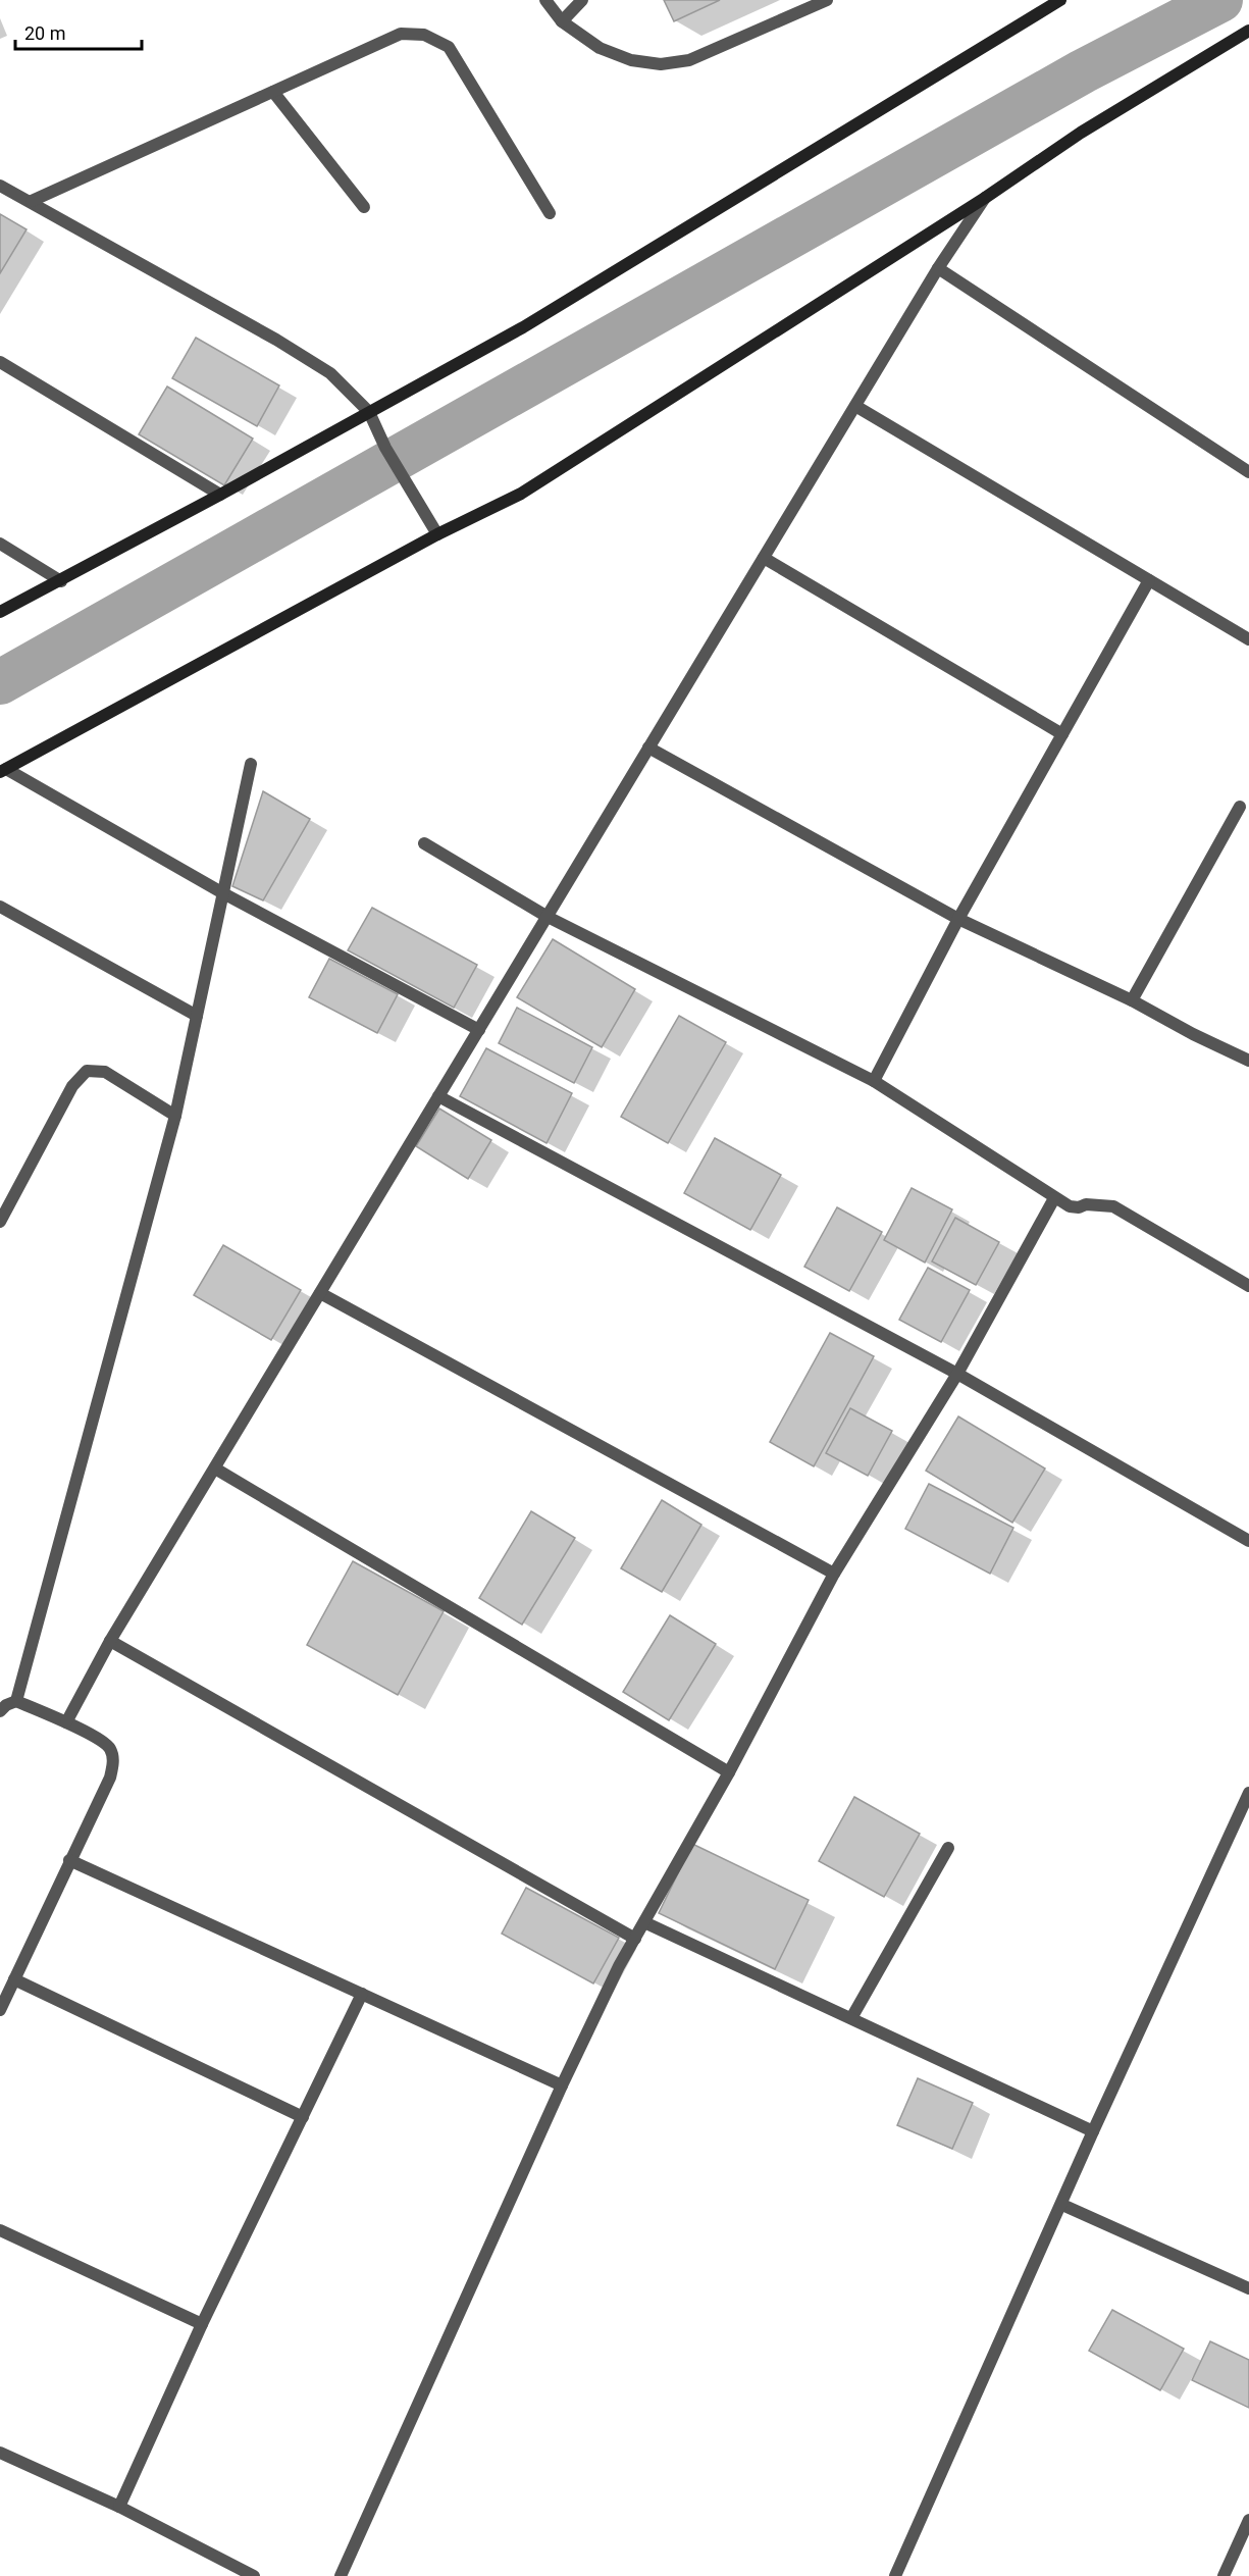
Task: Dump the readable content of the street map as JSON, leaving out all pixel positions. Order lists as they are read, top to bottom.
{
  "scale_bar": "20 m"
}
